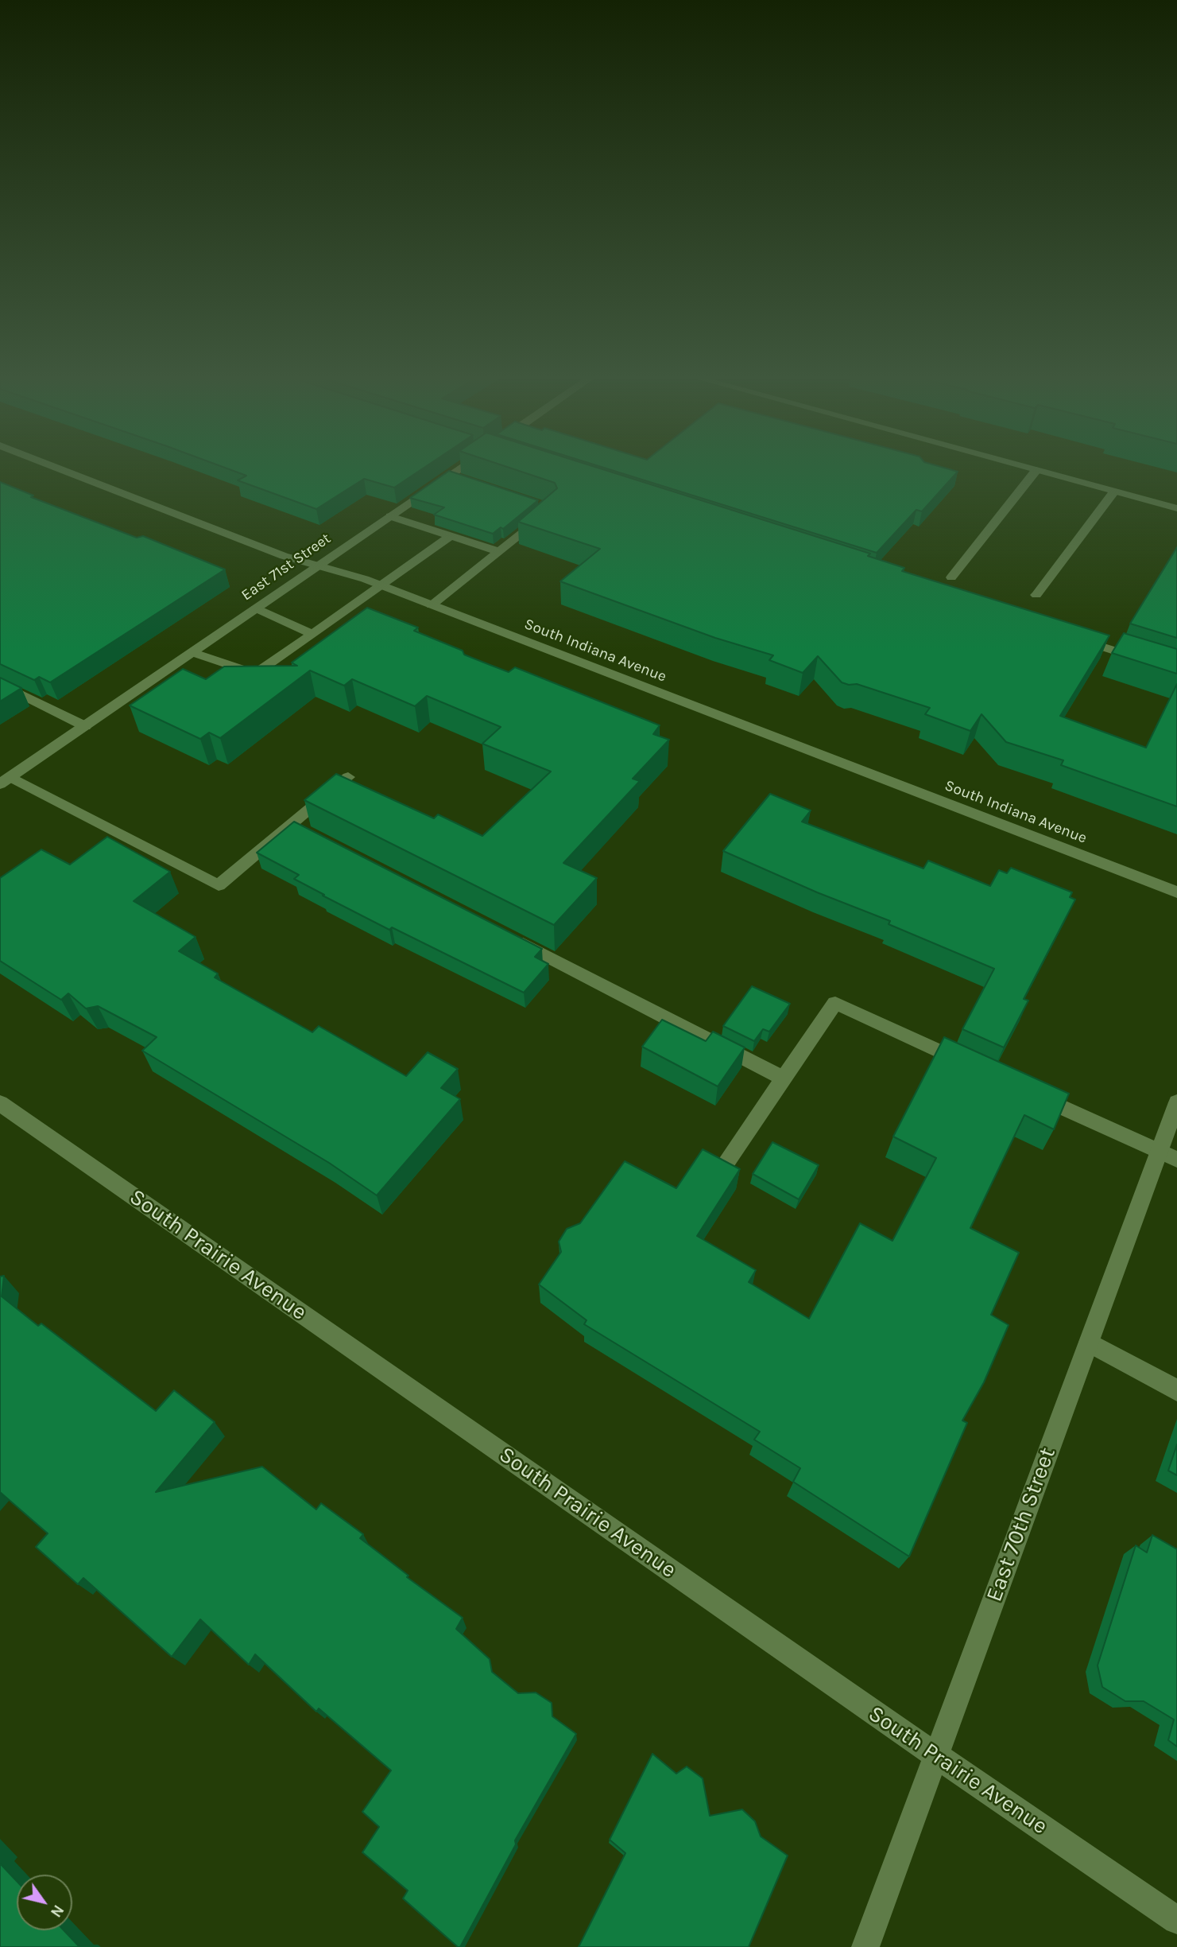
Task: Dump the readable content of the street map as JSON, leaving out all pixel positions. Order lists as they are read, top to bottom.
{
  "streets": {
    "street": [
      "East 71st Street",
      "South Indiana Avenue",
      "South Prairie Avenue",
      "East 70th Street"
    ]
  },
  "crossings": [
    ["East 71st Street", "South Indiana Avenue"],
    ["South Prairie Avenue", "East 70th Street"]
  ],
  "north": "bottom right"
}
